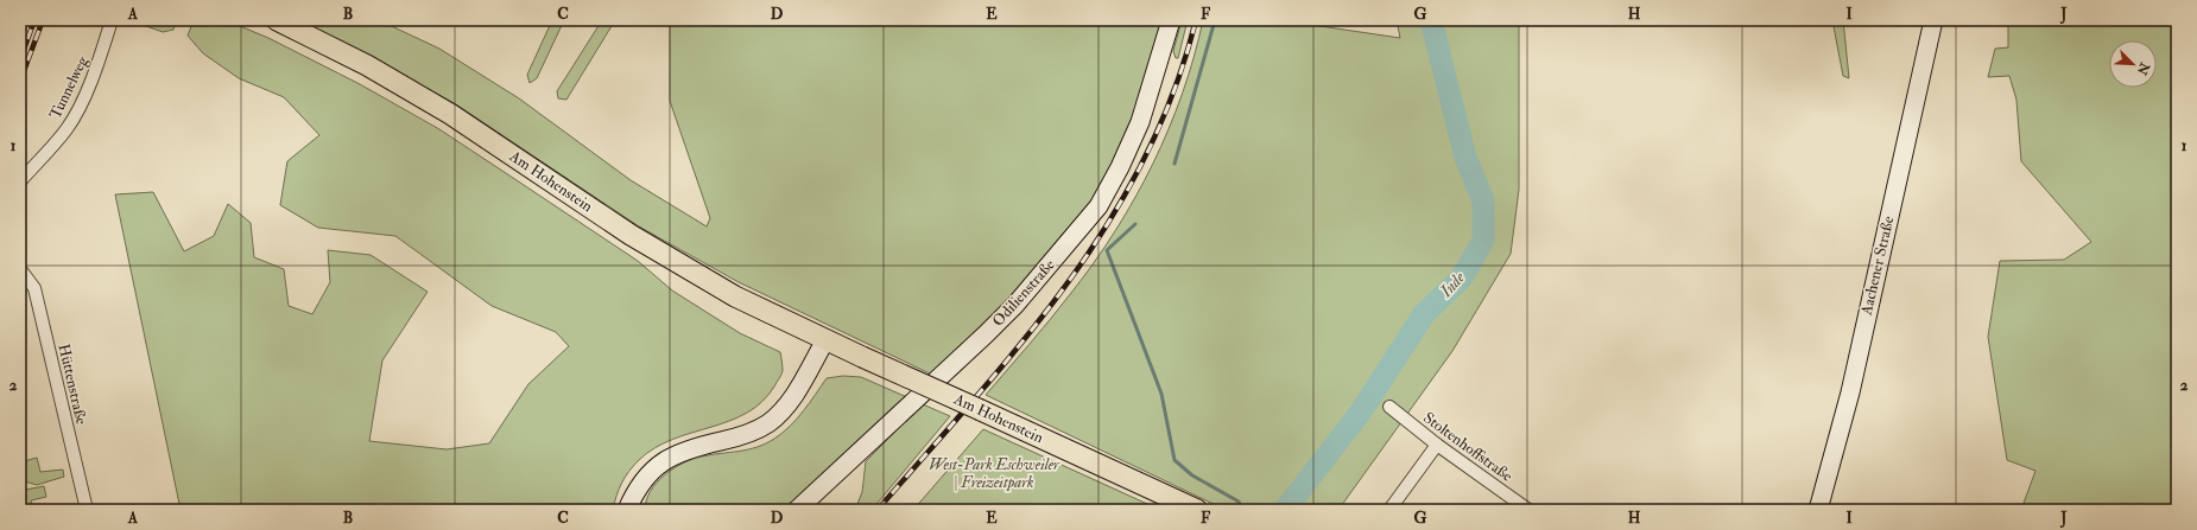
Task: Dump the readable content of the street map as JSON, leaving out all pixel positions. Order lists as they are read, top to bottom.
{
  "streets": {
    "main road": ["Am Hohenstein", "Aachener Straße", "Odilienstraße"],
    "street": ["Tunnelweg", "Hüttenstraße", "Stoltenhoffstraße"]
  },
  "water": ["Inde"],
  "parks": ["West-Park Eschweiler | Freizeitpark"],
  "north": "bottom right",
  "grid": {
    "columns": [
      "A",
      "B",
      "C",
      "D",
      "E",
      "F",
      "G",
      "H",
      "I",
      "J"
    ],
    "rows": ["1", "2"]
  }
}
